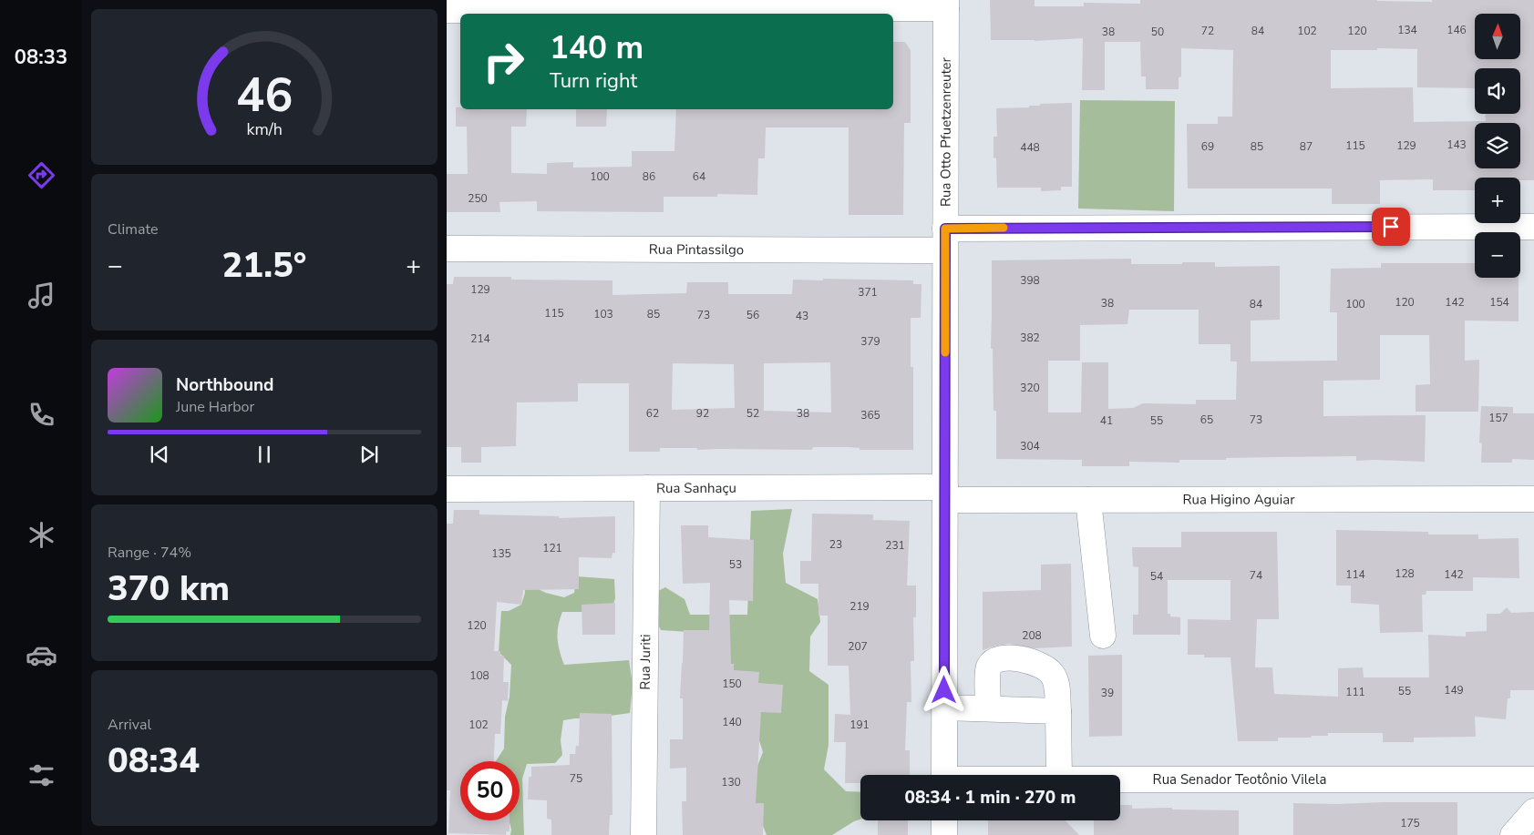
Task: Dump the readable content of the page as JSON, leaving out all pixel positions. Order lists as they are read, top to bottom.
{
  "streets": {
    "street": [
      "Rua Otto Pfuetzenreuter",
      "Rua Pintassilgo",
      "Rua Sanhaçu",
      "Rua Higino Aguiar",
      "Rua Juriti",
      "Rua Senador Teotônio Vilela"
    ]
  },
  "crossings": [
    ["Rua Otto Pfuetzenreuter", "Rua Pintassilgo"],
    ["Rua Otto Pfuetzenreuter", "Rua Sanhaçu"],
    ["Rua Otto Pfuetzenreuter", "Rua Higino Aguiar"],
    ["Rua Sanhaçu", "Rua Higino Aguiar"],
    ["Rua Sanhaçu", "Rua Juriti"]
  ],
  "house_numbers": [
    "134",
    "146",
    "72",
    "84",
    "102",
    "120",
    "38",
    "50",
    "143",
    "115",
    "129",
    "69",
    "85",
    "87",
    "448",
    "100",
    "86",
    "64",
    "250",
    "398",
    "129",
    "371",
    "120",
    "142",
    "154",
    "38",
    "84",
    "100",
    "115",
    "103",
    "85",
    "73",
    "56",
    "43",
    "382",
    "214",
    "379",
    "320",
    "62",
    "92",
    "52",
    "38",
    "365",
    "157",
    "65",
    "73",
    "41",
    "55",
    "304",
    "23",
    "231",
    "121",
    "135",
    "53",
    "128",
    "114",
    "142",
    "74",
    "54",
    "219",
    "120",
    "208",
    "207",
    "108",
    "150",
    "149",
    "55",
    "111",
    "39",
    "140",
    "102",
    "191",
    "75",
    "130",
    "175"
  ],
  "north": "top",
  "page": {
    "tabs": "08:33",
    "map_buttons": ["+", "−"],
    "turn": ["140 m", "Turn right"],
    "tile": [
      "Climate",
      ["Range · 74%", "370 km"],
      ["Arrival", "08:34"]
    ],
    "heat": ["−", "21.5°", "+"],
    "song": ["Northbound", "June Harbor"],
    "limit": "50",
    "trip": "08:34 · 1 min · 270 m",
    "gauge": ["46", "km/h"]
  }
}
